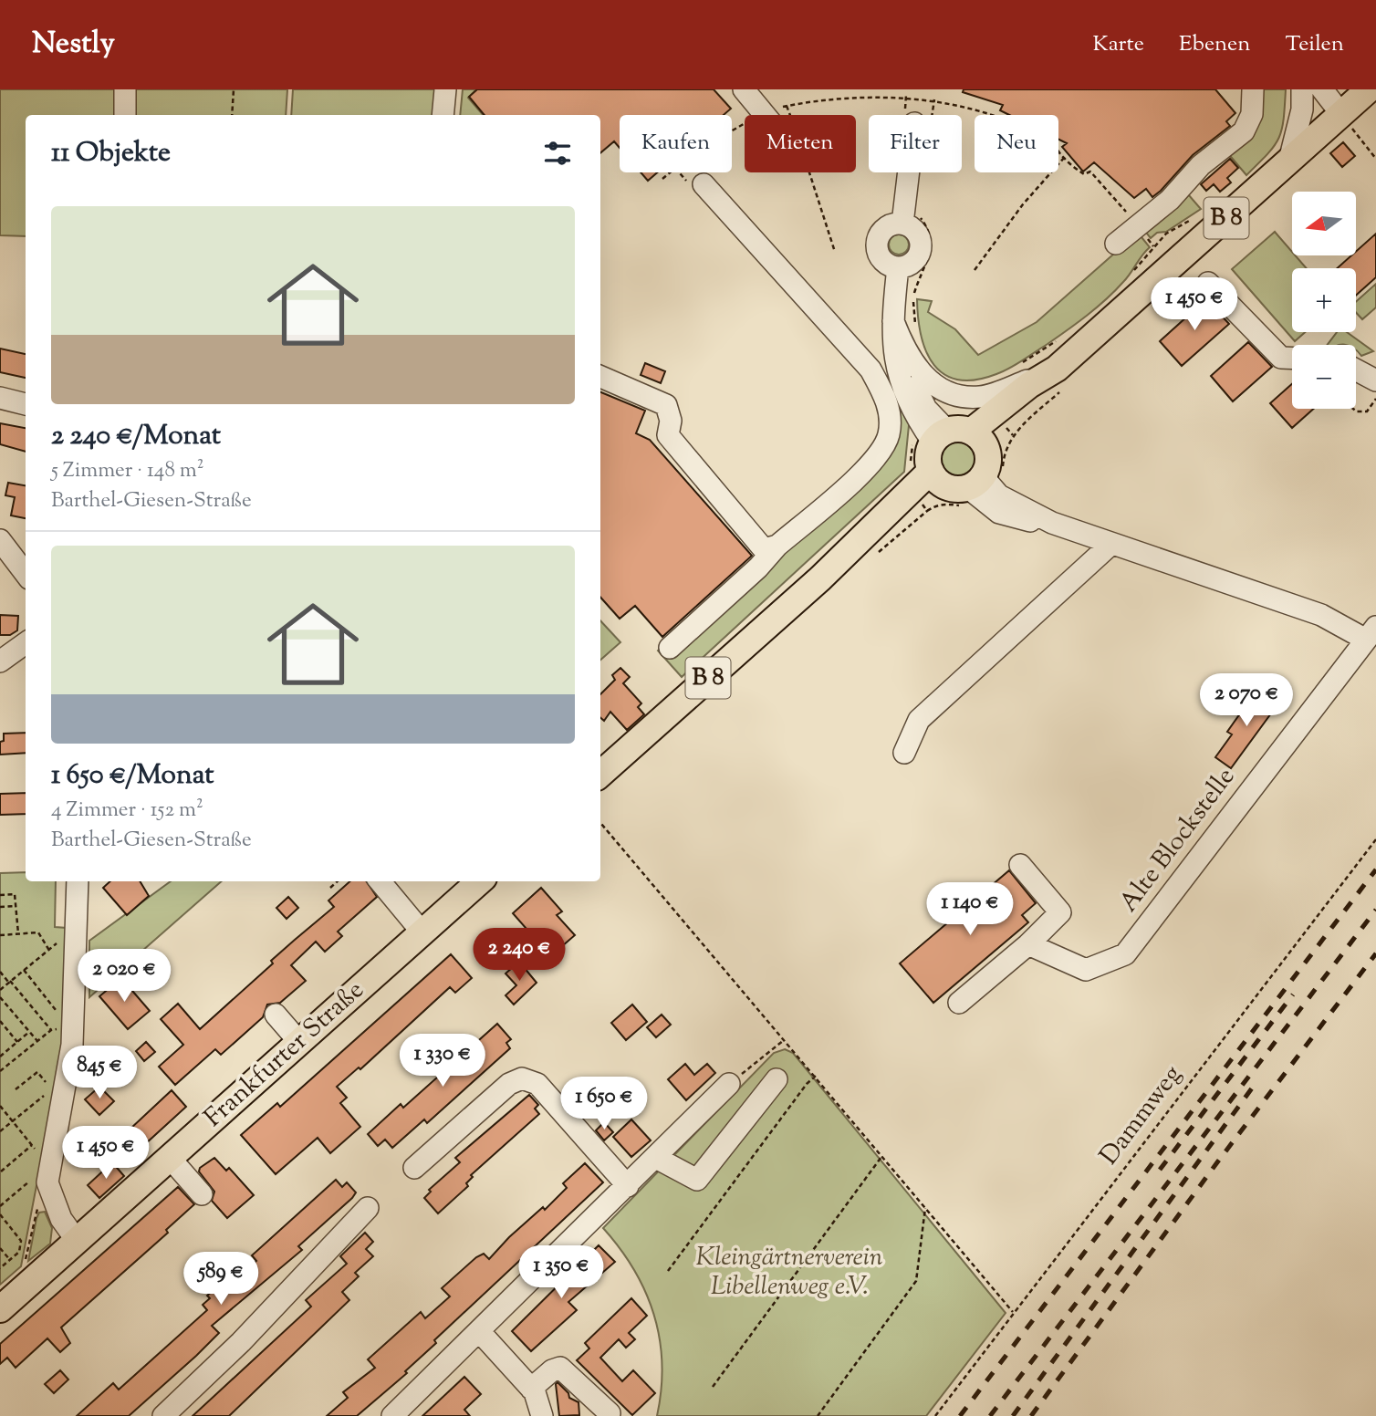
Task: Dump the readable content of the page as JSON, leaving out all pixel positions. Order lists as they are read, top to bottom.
{
  "streets": {
    "main road": ["B 8", "Frankfurter Straße"],
    "street": ["Alte Blockstelle"],
    "path": ["Dammweg"]
  },
  "crossings": [
    ["B 8", "Alte Blockstelle"]
  ],
  "parks": ["Kleingärtnerverein Libellenweg e.V."],
  "north": "left",
  "page": {
    "header": "Nestly",
    "nav": ["Karte", "Ebenen", "Teilen"],
    "chip": [
      "Kaufen",
      "Mieten",
      "Filter",
      "Neu"
    ],
    "heading": "11 Objekte",
    "map_buttons": ["+", "−"],
    "list": [
      {
        "name": "2 240 €/Monat",
        "note": "5 Zimmer · 148 m² · Barthel-Giesen-Straße"
      },
      {
        "name": "1 650 €/Monat",
        "note": "4 Zimmer · 152 m² · Barthel-Giesen-Straße"
      }
    ],
    "price": [
      "1 450 €",
      "2 070 €",
      "1 140 €",
      "2 240 €",
      "2 020 €",
      "1 330 €",
      "845 €",
      "1 650 €",
      "1 450 €",
      "1 350 €",
      "589 €"
    ]
  }
}
